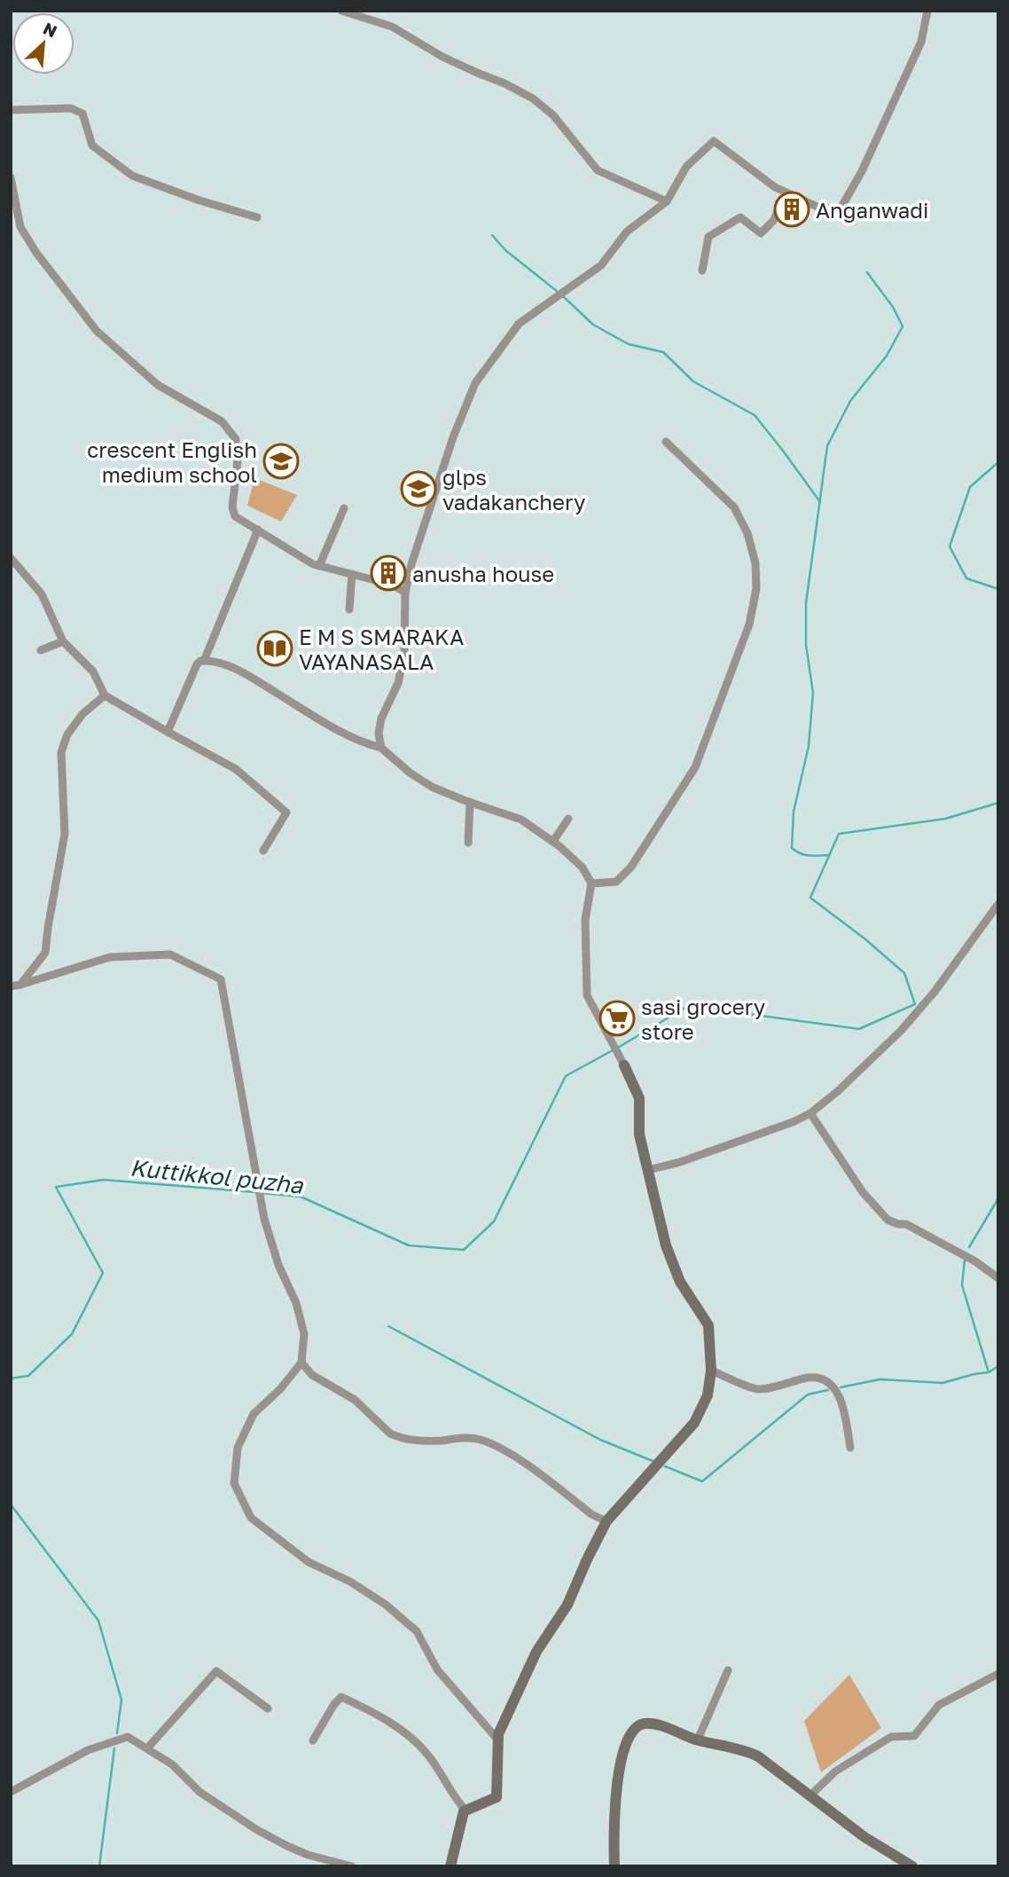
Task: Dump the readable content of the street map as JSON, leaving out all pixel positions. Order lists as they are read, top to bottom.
{
  "water": ["Kuttikkol puzha"],
  "places": {
    "building": ["Anganwadi", "anusha house"],
    "school or university": ["crescent English medium school", "glps vadakanchery"],
    "library": ["E M S SMARAKA VAYANASALA"],
    "supermarket": ["sasi grocery store"]
  },
  "north": "top right"
}
